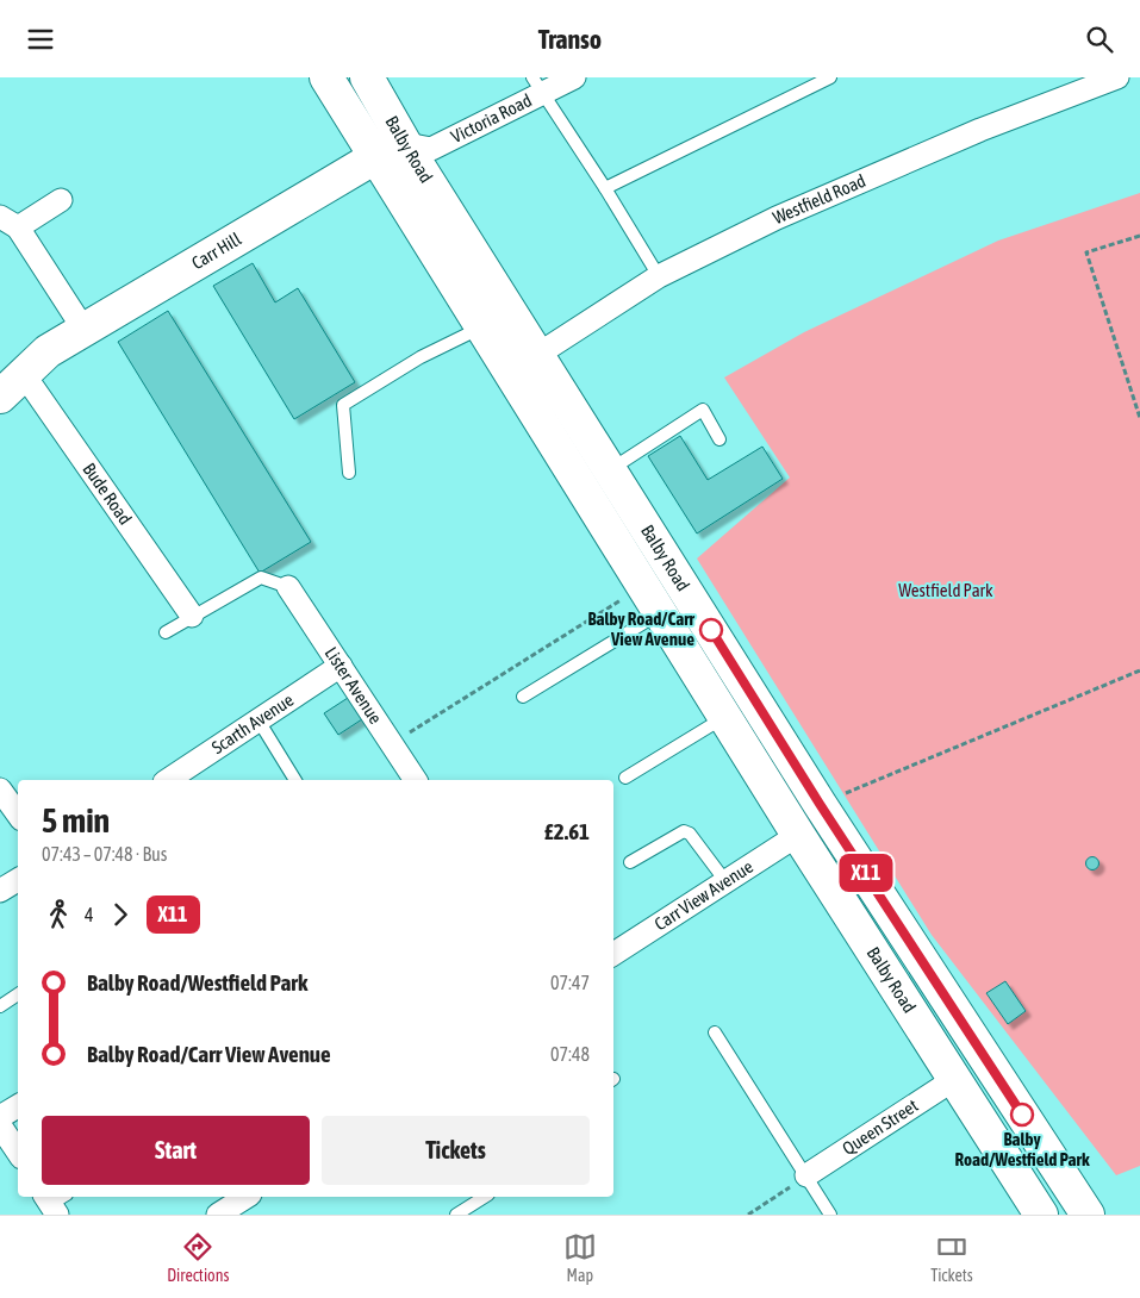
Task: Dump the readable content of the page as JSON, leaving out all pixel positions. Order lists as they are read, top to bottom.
{
  "streets": {
    "main road": ["Balby Road", "Carr Hill"],
    "street": [
      "Victoria Road",
      "Westfield Road",
      "Bude Road",
      "Lister Avenue",
      "Scarth Avenue",
      "Carr View Avenue",
      "Queen Street"
    ]
  },
  "crossings": [
    ["Victoria Road", "Balby Road"],
    ["Balby Road", "Westfield Road"],
    ["Balby Road", "Carr Hill"],
    ["Balby Road", "Carr View Avenue"],
    ["Balby Road", "Queen Street"],
    ["Carr Hill", "Bude Road"],
    ["Lister Avenue", "Scarth Avenue"]
  ],
  "parks": ["Westfield Park"],
  "places": ["Balby Road/Carr View Avenue", "Balby Road/Westfield Park"],
  "lines": ["bus line X11"],
  "page": {
    "header": "Transo",
    "on_map": "X11",
    "heading": ["5 min", "07:43 – 07:48 · Bus", "£2.61"],
    "legs": ["4", "X11"],
    "list": [
      {
        "name": "Balby Road/Westfield Park",
        "value": "07:47"
      },
      {
        "name": "Balby Road/Carr View Avenue",
        "value": "07:48"
      }
    ],
    "buttons": ["Start", "Tickets"],
    "tabs": ["Directions", "Map", "Tickets"]
  }
}
